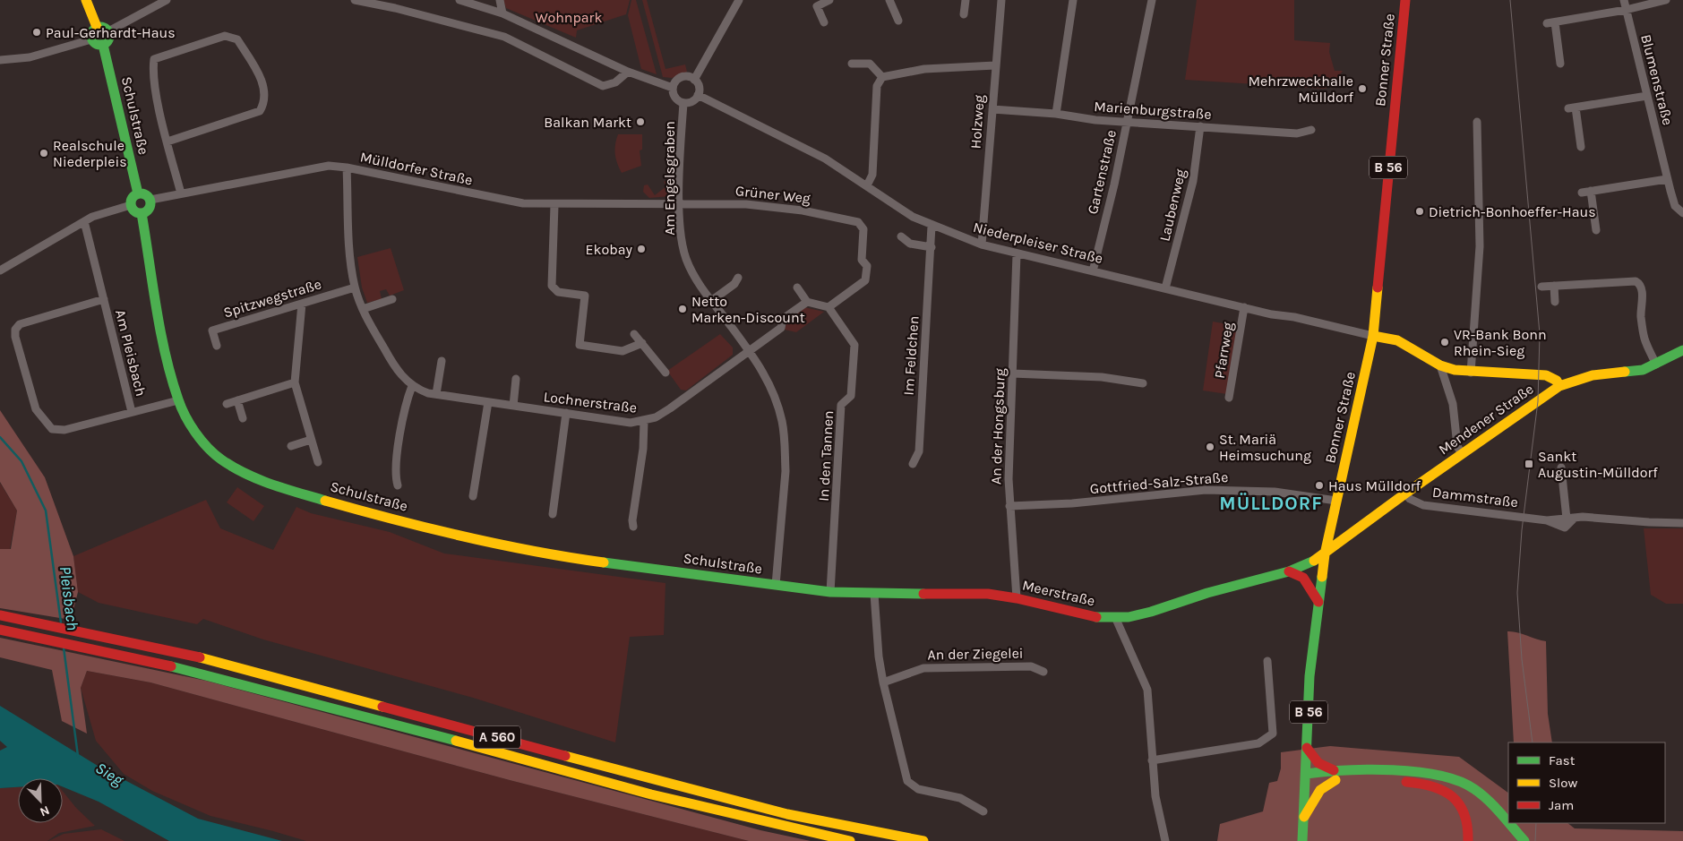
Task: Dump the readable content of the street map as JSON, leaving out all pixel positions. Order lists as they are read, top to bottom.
{
  "streets": {
    "main road": [
      "Bonner Straße",
      "Schulstraße",
      "B 56",
      "Mendener Straße",
      "Meerstraße",
      "A 560"
    ],
    "street": [
      "Blumenstraße",
      "Marienburgstraße",
      "Holzweg",
      "Mülldorfer Straße",
      "Gartenstraße",
      "Am Engelsgraben",
      "Grüner Weg",
      "Laubenweg",
      "Niederpleiser Straße",
      "Spitzwegstraße",
      "Pfarrweg",
      "Am Pleisbach",
      "Im Feldchen",
      "Lochnerstraße",
      "An der Hongsburg",
      "In den Tannen",
      "Gottfried-Salz-Straße",
      "Dammstraße",
      "An der Ziegelei"
    ]
  },
  "crossings": [
    ["Bonner Straße", "Niederpleiser Straße"],
    ["Bonner Straße", "Mendener Straße"],
    ["Bonner Straße", "Gottfried-Salz-Straße"],
    ["Bonner Straße", "Meerstraße"],
    ["Marienburgstraße", "Holzweg"],
    ["Marienburgstraße", "Gartenstraße"],
    ["Marienburgstraße", "Laubenweg"],
    ["Schulstraße", "Mülldorfer Straße"],
    ["Schulstraße", "Am Engelsgraben"],
    ["Schulstraße", "Am Pleisbach"],
    ["Schulstraße", "Meerstraße"],
    ["Holzweg", "Niederpleiser Straße"],
    ["Mülldorfer Straße", "Am Engelsgraben"],
    ["Mülldorfer Straße", "Grüner Weg"],
    ["Mülldorfer Straße", "Lochnerstraße"],
    ["Gartenstraße", "Niederpleiser Straße"],
    ["Am Engelsgraben", "Grüner Weg"],
    ["Am Engelsgraben", "Niederpleiser Straße"],
    ["Am Engelsgraben", "Lochnerstraße"],
    ["Am Engelsgraben", "Meerstraße"],
    ["Grüner Weg", "In den Tannen"],
    ["Laubenweg", "Niederpleiser Straße"],
    ["Niederpleiser Straße", "Pfarrweg"],
    ["Niederpleiser Straße", "Im Feldchen"],
    ["Niederpleiser Straße", "An der Hongsburg"],
    ["Spitzwegstraße", "Lochnerstraße"],
    ["Mendener Straße", "Dammstraße"],
    ["Mendener Straße", "Meerstraße"],
    ["An der Hongsburg", "Gottfried-Salz-Straße"],
    ["An der Hongsburg", "Meerstraße"],
    ["In den Tannen", "Meerstraße"]
  ],
  "districts": ["MÜLLDORF"],
  "water": ["Pleisbach", "Sieg"],
  "parks": ["Wohnpark"],
  "places": {
    "other": [
      "Paul-Gerhardt-Haus",
      "Mehrzweckhalle Mülldorf",
      "Balkan Markt",
      "Realschule Niederpleis",
      "Dietrich-Bonhoeffer-Haus",
      "Ekobay",
      "Netto Marken-Discount",
      "VR-Bank Bonn Rhein-Sieg",
      "St. Mariä Heimsuchung",
      "Haus Mülldorf"
    ],
    "transit": ["Sankt Augustin-Mülldorf"]
  },
  "legend": ["Fast", "Slow", "Jam"],
  "north": "bottom right"
}
